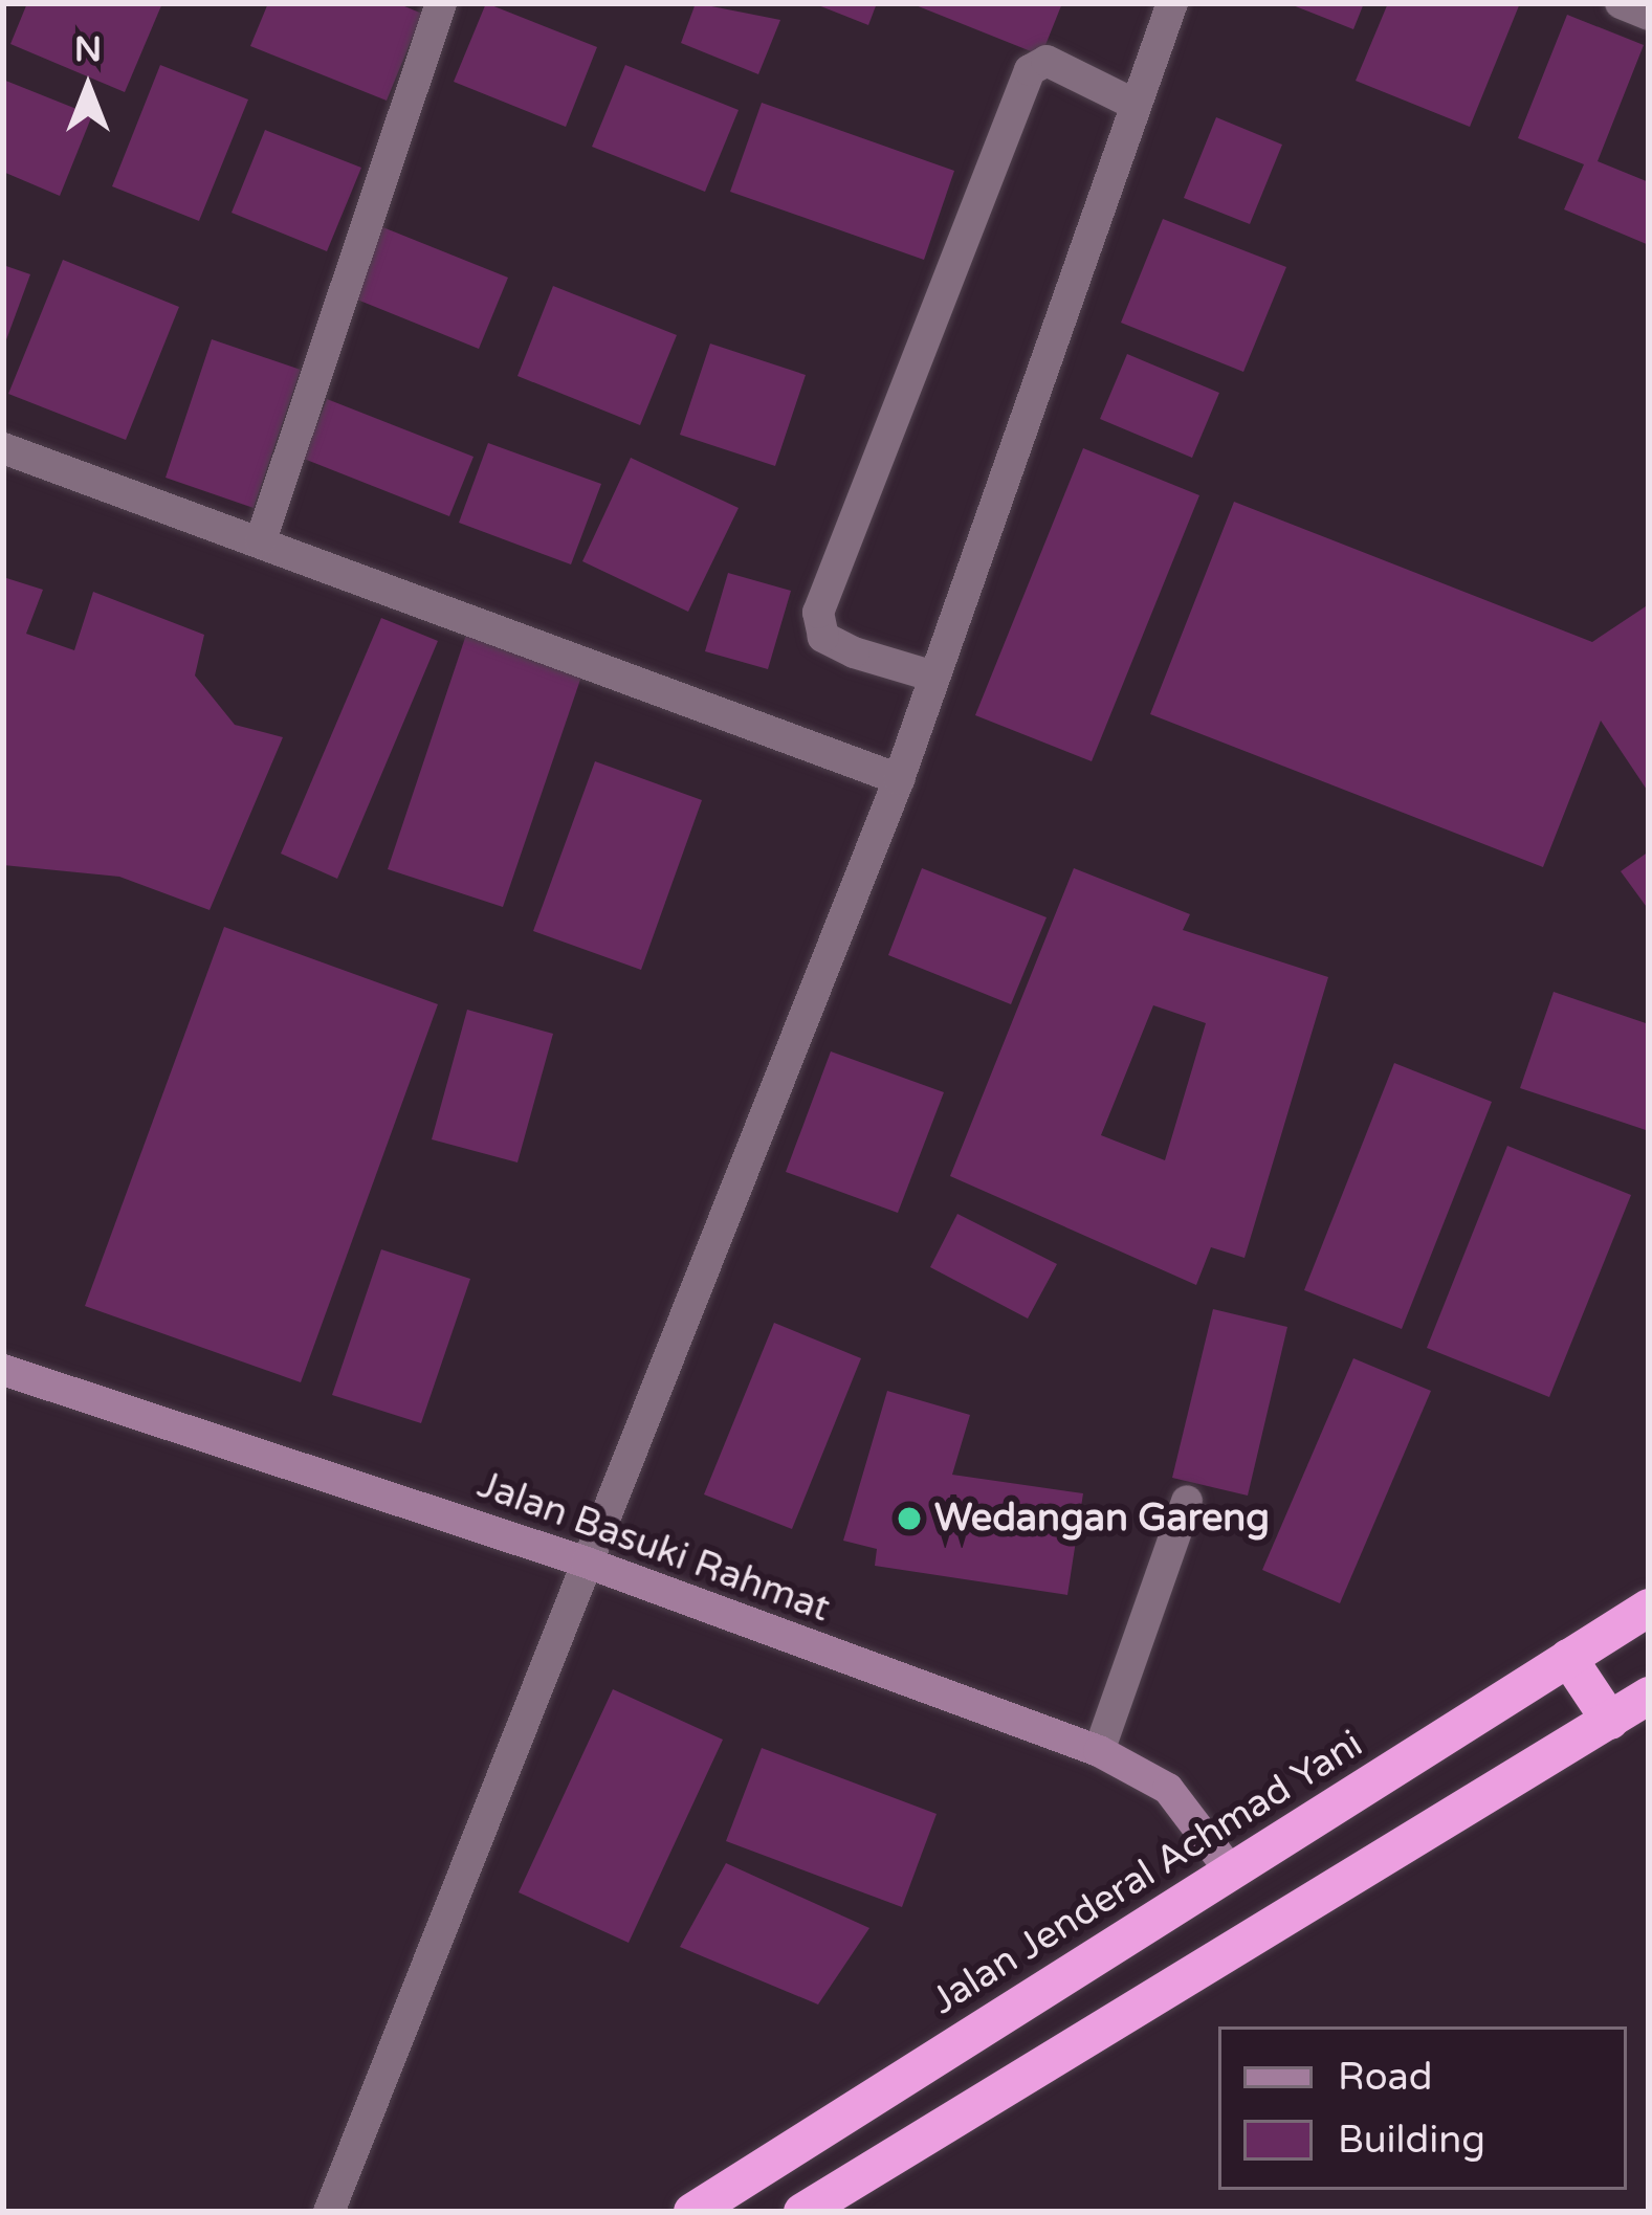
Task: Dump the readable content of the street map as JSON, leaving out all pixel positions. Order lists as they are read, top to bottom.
{
  "streets": {
    "highway": ["Jalan Jenderal Achmad Yani"],
    "street": ["Jalan Basuki Rahmat"]
  },
  "crossings": [
    ["Jalan Basuki Rahmat", "Jalan Jenderal Achmad Yani"]
  ],
  "places": ["Wedangan Gareng"],
  "legend": ["Road", "Building"],
  "north": "top"
}
